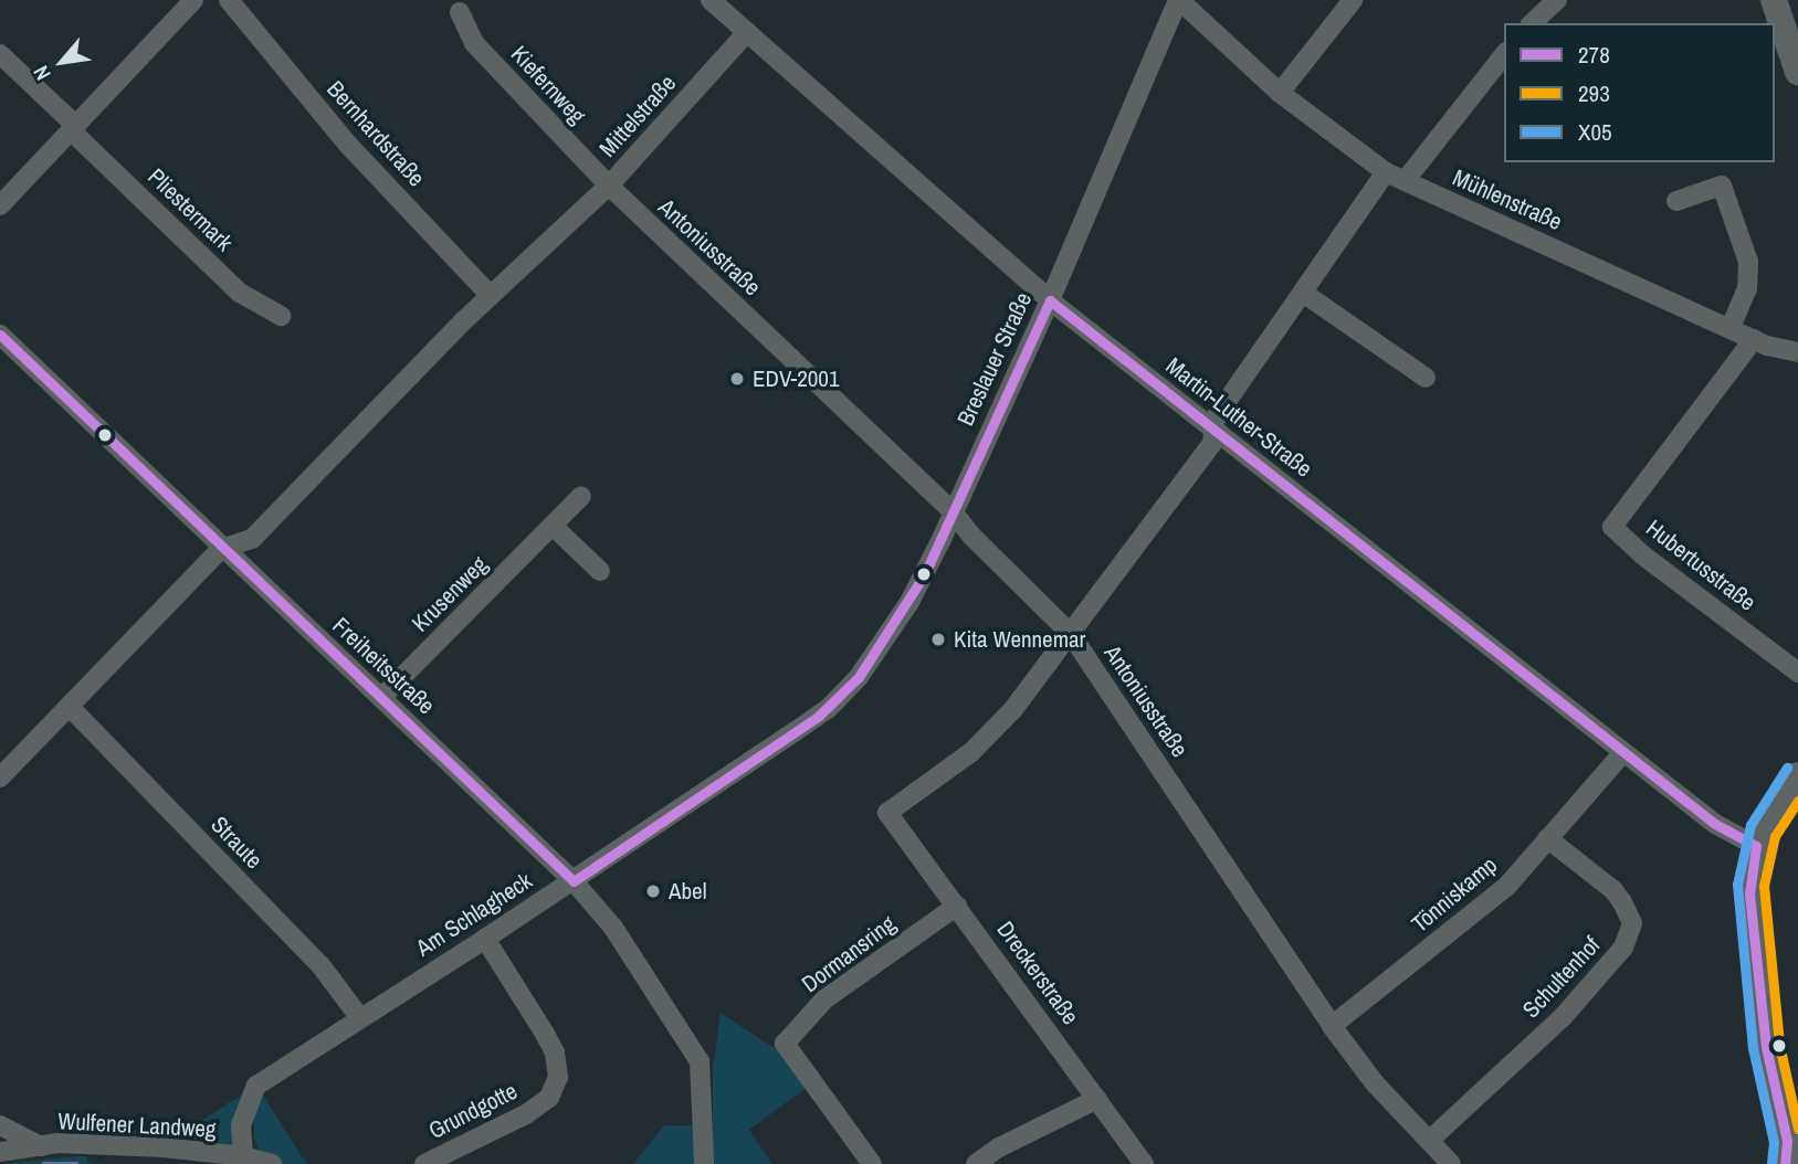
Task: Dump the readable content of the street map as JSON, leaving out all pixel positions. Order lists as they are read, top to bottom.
{
  "streets": {
    "street": [
      "Kiefernweg",
      "Mittelstraße",
      "Bernhardstraße",
      "Mühlenstraße",
      "Pliestermark",
      "Antoniusstraße",
      "Breslauer Straße",
      "Martin-Luther-Straße",
      "Hubertusstraße",
      "Krusenweg",
      "Freiheitsstraße",
      "Straute",
      "Tönniskamp",
      "Am Schlagheck",
      "Dormansring",
      "Dreckerstraße",
      "Schultenhof",
      "Grundgotte",
      "Wulfener Landweg"
    ]
  },
  "crossings": [
    ["Kiefernweg", "Mittelstraße"],
    ["Kiefernweg", "Antoniusstraße"],
    ["Mittelstraße", "Bernhardstraße"],
    ["Mittelstraße", "Antoniusstraße"],
    ["Mittelstraße", "Martin-Luther-Straße"],
    ["Mittelstraße", "Freiheitsstraße"],
    ["Mittelstraße", "Straute"],
    ["Mühlenstraße", "Breslauer Straße"],
    ["Mühlenstraße", "Hubertusstraße"],
    ["Antoniusstraße", "Breslauer Straße"],
    ["Antoniusstraße", "Tönniskamp"],
    ["Antoniusstraße", "Dreckerstraße"],
    ["Antoniusstraße", "Schultenhof"],
    ["Breslauer Straße", "Martin-Luther-Straße"],
    ["Breslauer Straße", "Am Schlagheck"],
    ["Martin-Luther-Straße", "Tönniskamp"],
    ["Krusenweg", "Freiheitsstraße"],
    ["Freiheitsstraße", "Am Schlagheck"],
    ["Straute", "Am Schlagheck"],
    ["Tönniskamp", "Schultenhof"],
    ["Am Schlagheck", "Grundgotte"],
    ["Am Schlagheck", "Wulfener Landweg"],
    ["Dormansring", "Dreckerstraße"]
  ],
  "places": ["EDV-2001", "Kita Wennemar", "Abel"],
  "lines": ["transit line 278", "transit line X05", "transit line 293"],
  "legend": ["278", "293", "X05"],
  "north": "bottom left"
}
